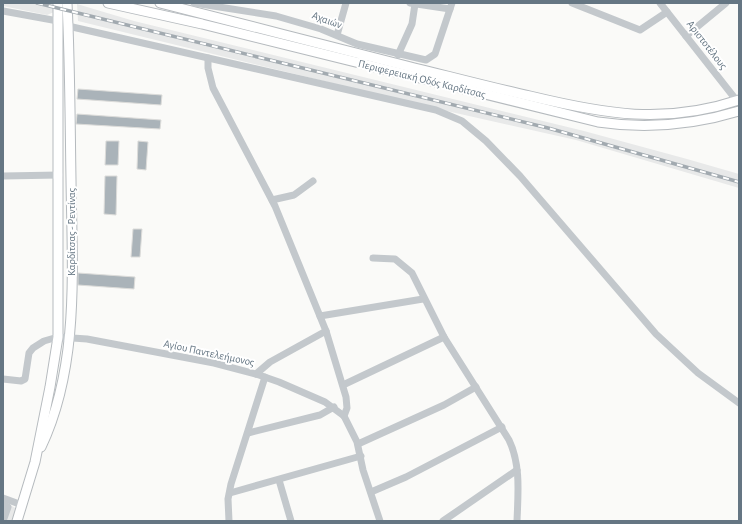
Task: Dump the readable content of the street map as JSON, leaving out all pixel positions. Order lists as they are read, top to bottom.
{
  "streets": {
    "main road": ["Περιφερειακή Οδός Καρδίτσας", "Καρδίτσας - Ρεντίνας"],
    "street": ["Αχαιών", "Αριστοτέλους", "Αγίου Παντελεήμονος"]
  },
  "crossings": [
    ["Αριστοτέλους", "Περιφερειακή Οδός Καρδίτσας"],
    ["Καρδίτσας - Ρεντίνας", "Αγίου Παντελεήμονος"]
  ]
}
